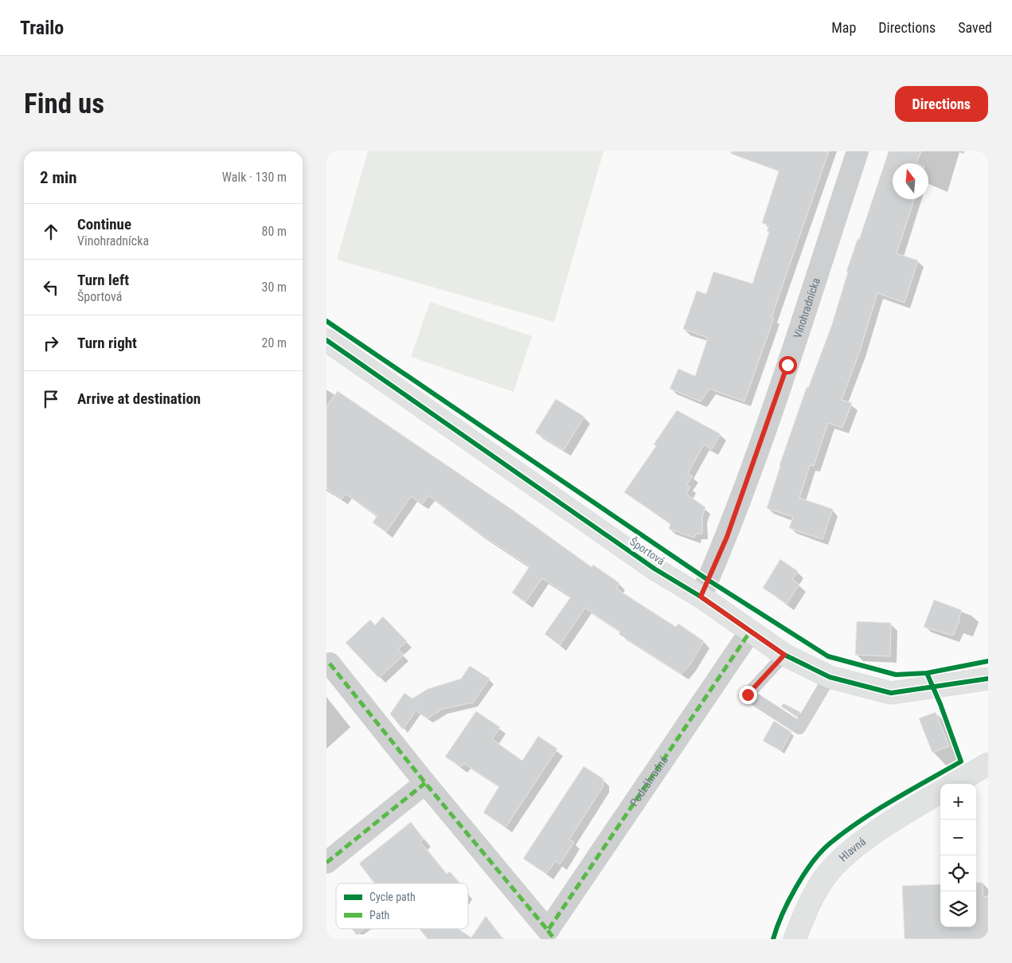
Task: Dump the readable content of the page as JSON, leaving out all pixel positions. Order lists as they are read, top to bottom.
{
  "streets": {
    "street": [
      "Vinohradnícka",
      "Športová",
      "Podzáhradná",
      "Hlavná"
    ]
  },
  "crossings": [
    ["Vinohradnícka", "Športová"],
    ["Športová", "Podzáhradná"]
  ],
  "legend": ["Cycle path", "Path"],
  "north": "top",
  "page": {
    "header": "Trailo",
    "nav": ["Map", "Directions", "Saved"],
    "buttons": "Directions",
    "title": "Find us",
    "heading": ["2 min", "Walk · 130 m"],
    "list": [
      ["Continue", "Vinohradnícka", "80 m"],
      ["Turn left", "Športová", "30 m"],
      ["Turn right", "20 m"],
      "Arrive at destination"
    ],
    "map_buttons": ["+", "−"]
  }
}
